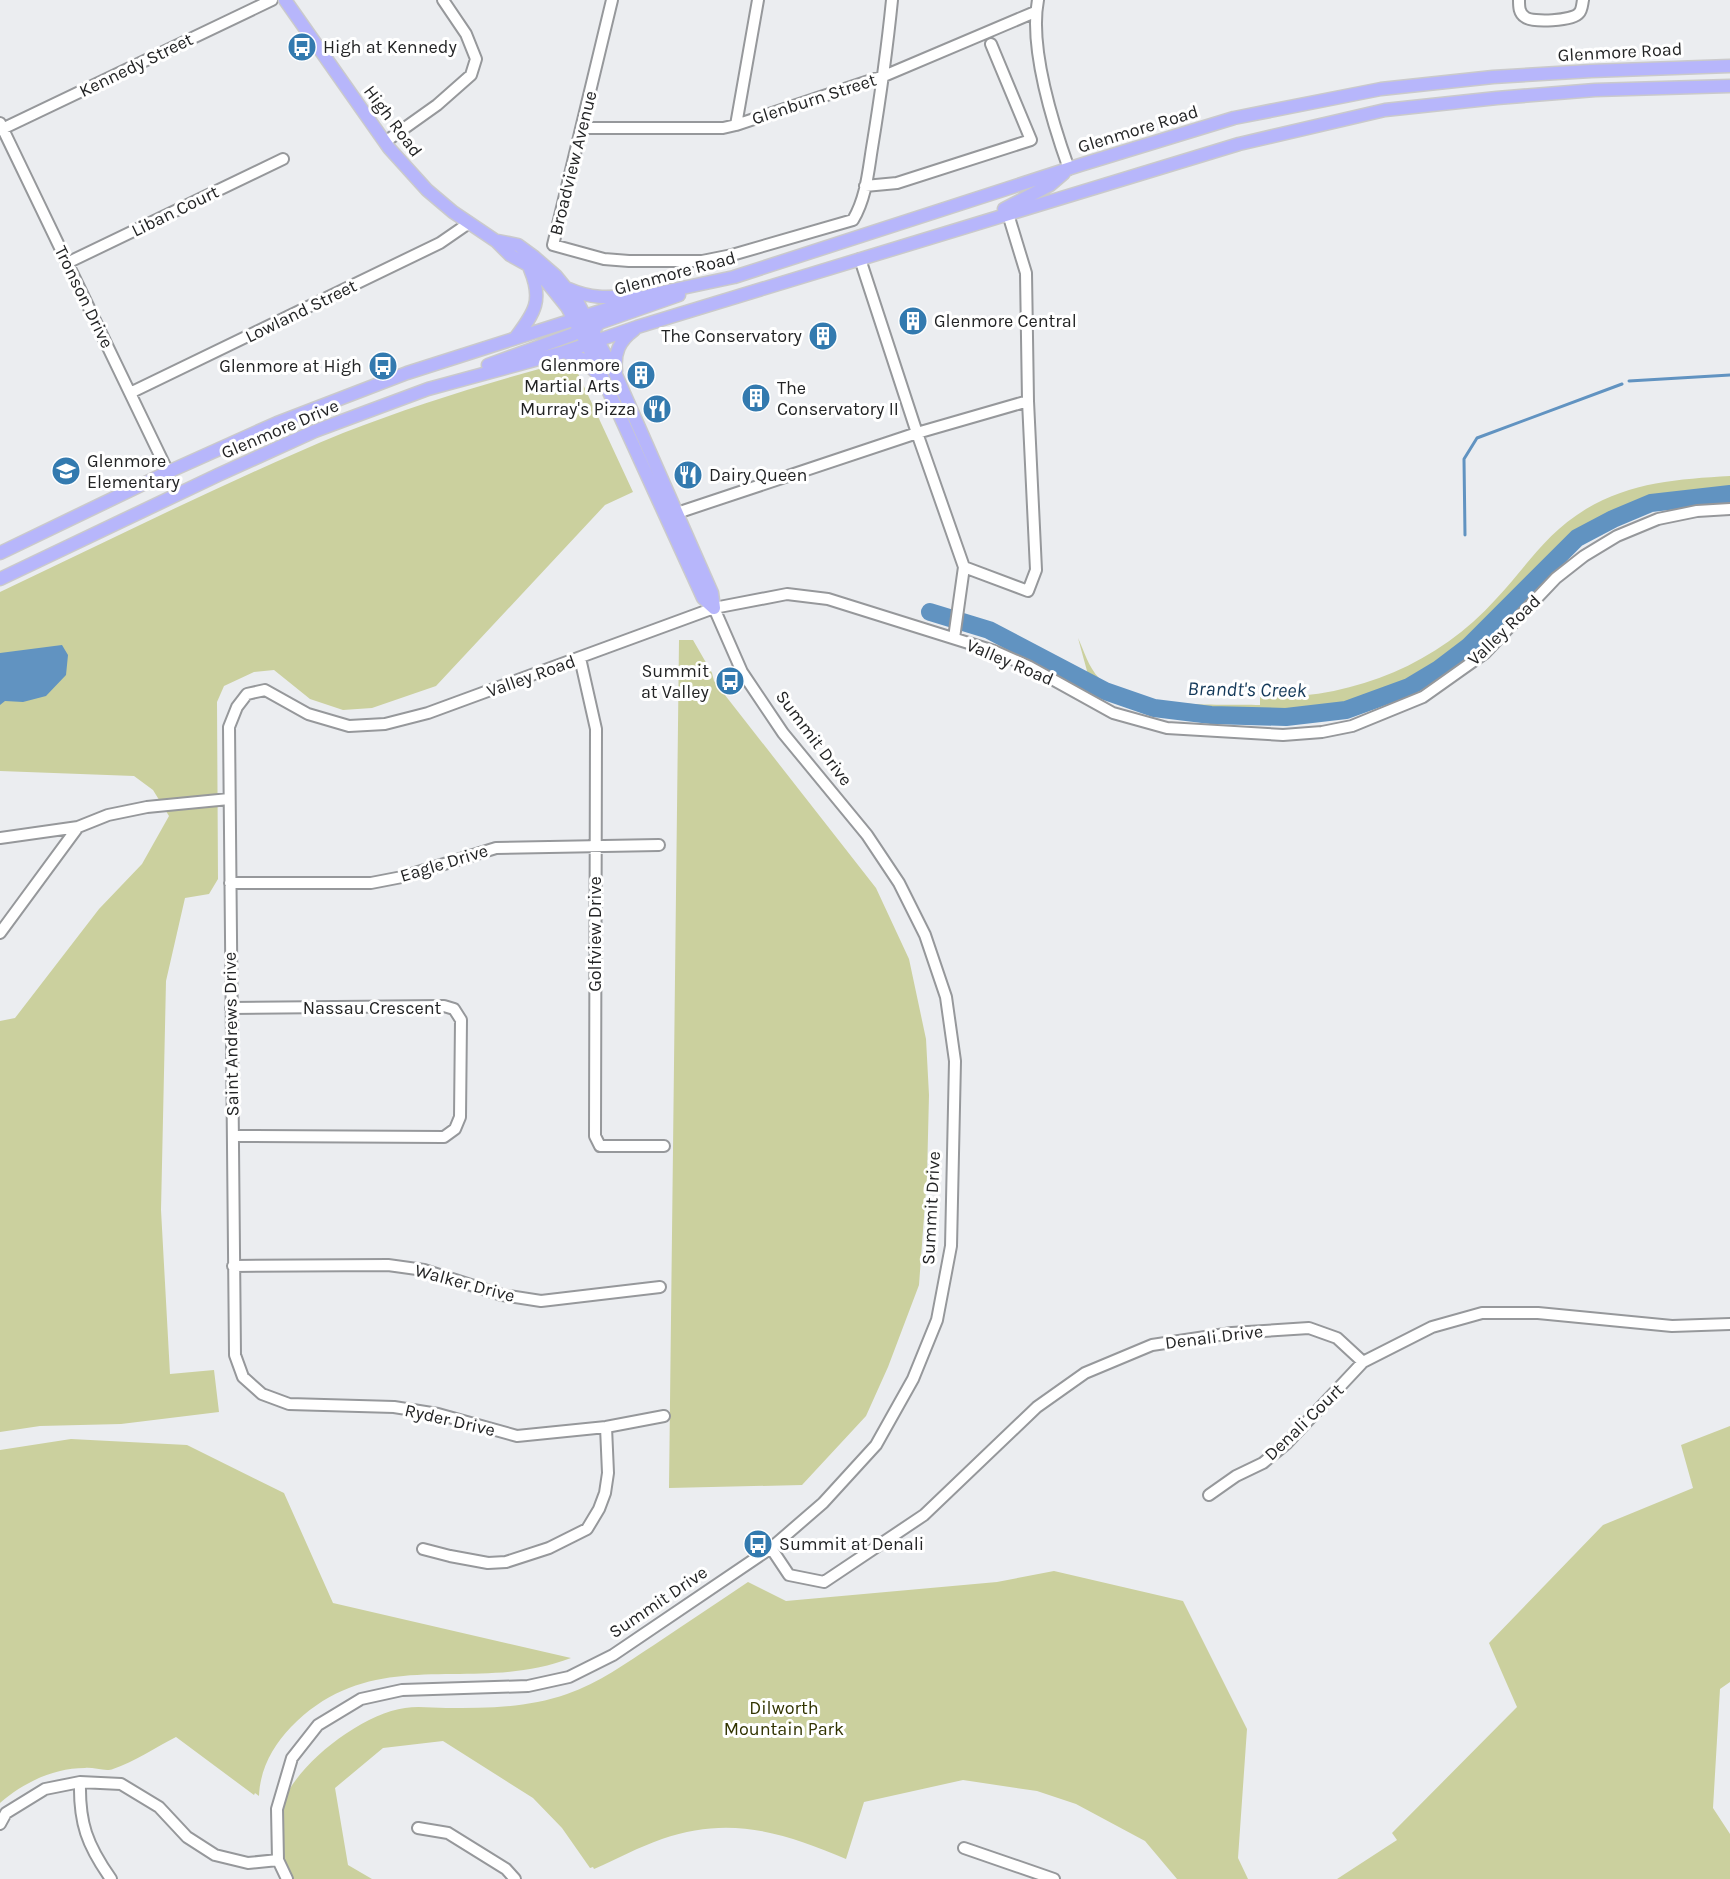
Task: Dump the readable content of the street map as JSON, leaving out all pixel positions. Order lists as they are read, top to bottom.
{
  "streets": {
    "main road": [
      "Glenmore Road",
      "High Road",
      "Glenmore Drive",
      "Summit Drive"
    ],
    "street": [
      "Kennedy Street",
      "Glenburn Street",
      "Broadview Avenue",
      "Liban Court",
      "Tronson Drive",
      "Lowland Street",
      "Valley Road",
      "Eagle Drive",
      "Golfview Drive",
      "Nassau Crescent",
      "Saint Andrews Drive",
      "Walker Drive",
      "Denali Drive",
      "Ryder Drive",
      "Denali Court"
    ]
  },
  "crossings": [
    ["Glenmore Road", "High Road"],
    ["Glenmore Road", "Glenmore Drive"],
    ["Glenmore Road", "Summit Drive"],
    ["Kennedy Street", "Tronson Drive"],
    ["Glenburn Street", "Broadview Avenue"],
    ["High Road", "Lowland Street"],
    ["High Road", "Glenmore Drive"],
    ["High Road", "Summit Drive"],
    ["Liban Court", "Tronson Drive"],
    ["Tronson Drive", "Lowland Street"],
    ["Tronson Drive", "Glenmore Drive"],
    ["Glenmore Drive", "Summit Drive"],
    ["Valley Road", "Summit Drive"],
    ["Valley Road", "Golfview Drive"],
    ["Valley Road", "Saint Andrews Drive"],
    ["Summit Drive", "Denali Drive"],
    ["Eagle Drive", "Golfview Drive"],
    ["Eagle Drive", "Saint Andrews Drive"],
    ["Nassau Crescent", "Saint Andrews Drive"],
    ["Saint Andrews Drive", "Walker Drive"],
    ["Saint Andrews Drive", "Ryder Drive"],
    ["Denali Drive", "Denali Court"]
  ],
  "water": ["Brandt's Creek"],
  "parks": ["Dilworth Mountain Park"],
  "places": {
    "bus stop": [
      "High at Kennedy",
      "Glenmore at High",
      "Summit at Valley",
      "Summit at Denali"
    ],
    "building": [
      "Glenmore Central",
      "The Conservatory",
      "Glenmore Martial Arts",
      "The Conservatory II"
    ],
    "restaurant": ["Murray's Pizza", "Dairy Queen"],
    "school or university": ["Glenmore Elementary"]
  }
}
